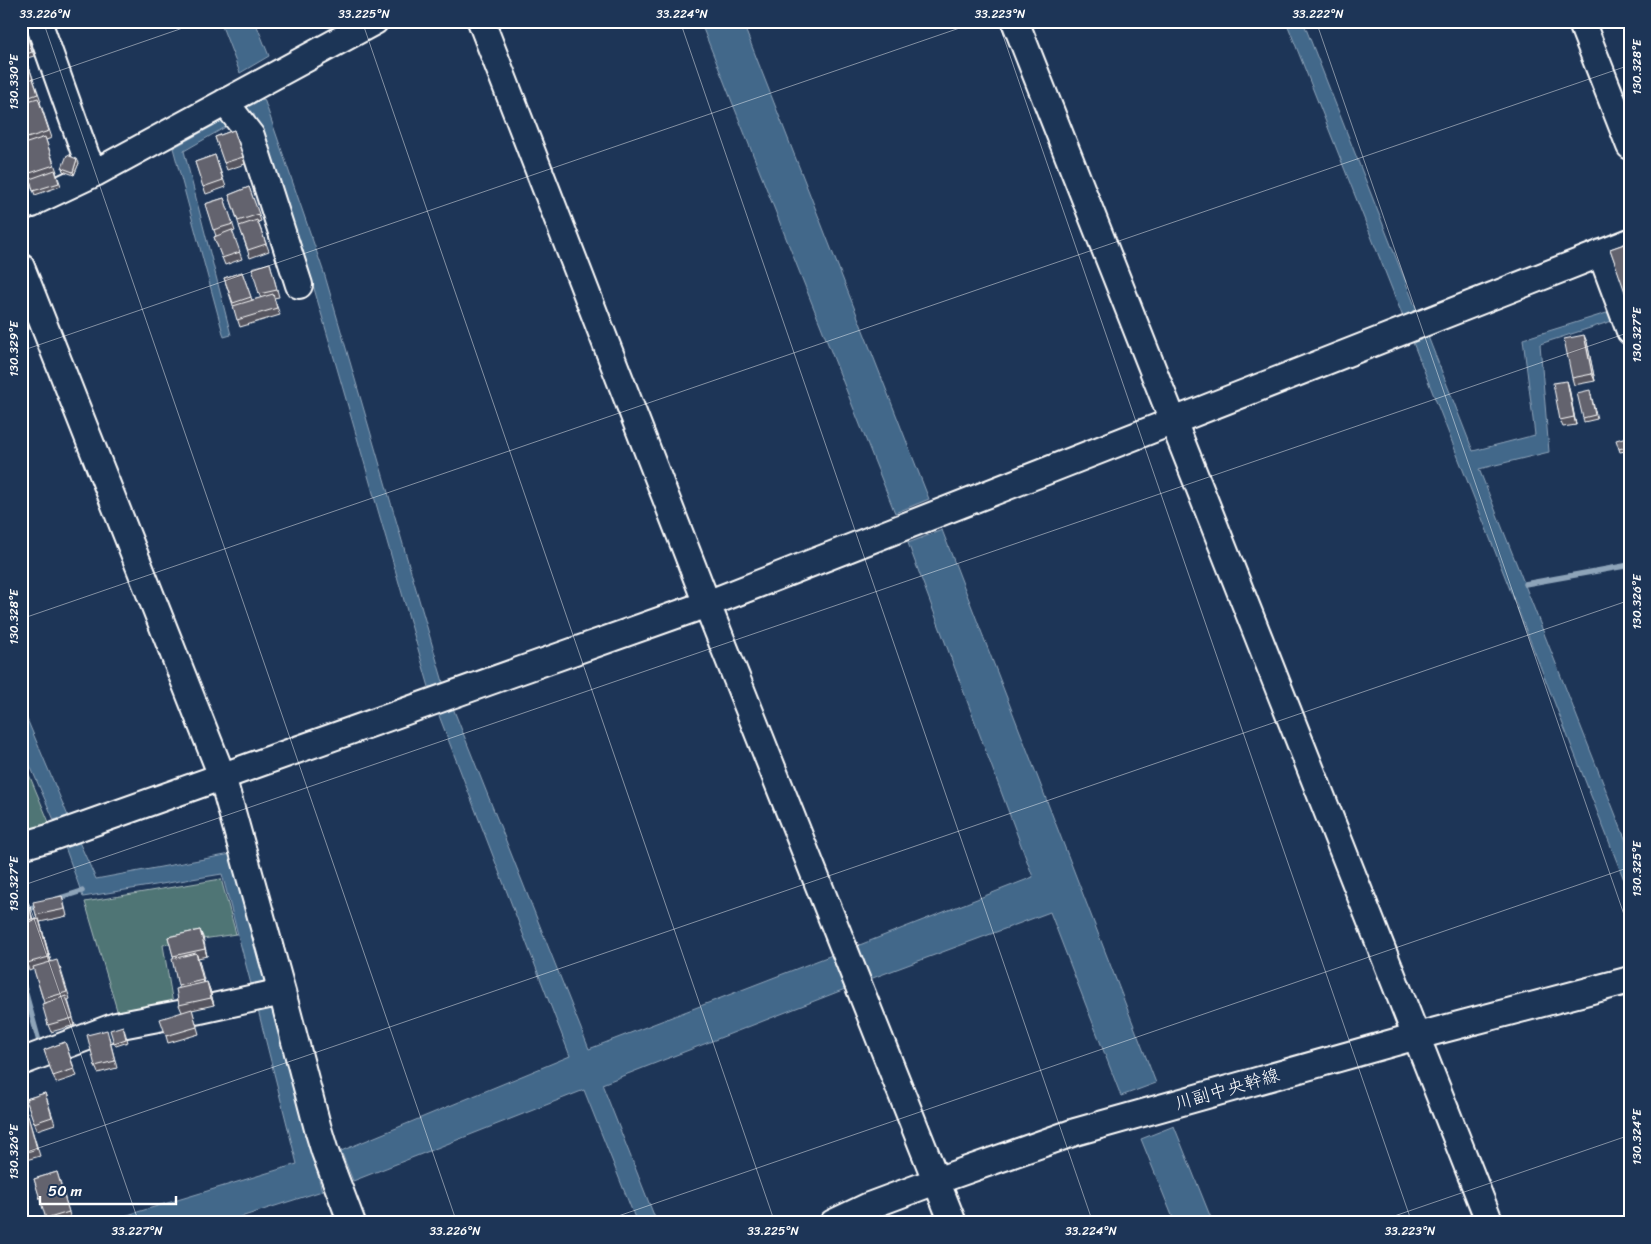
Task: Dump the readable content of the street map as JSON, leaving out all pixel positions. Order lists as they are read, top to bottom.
{
  "streets": {
    "street": ["川副中央幹線"]
  },
  "scale_bar": "50 m",
  "coordinates": [
    "33.226°N",
    "33.225°N",
    "33.224°N",
    "33.223°N",
    "33.222°N",
    "130.328°E",
    "130.330°E",
    "130.327°E",
    "130.329°E",
    "130.326°E",
    "130.325°E",
    "130.324°E",
    "33.227°N"
  ]
}
